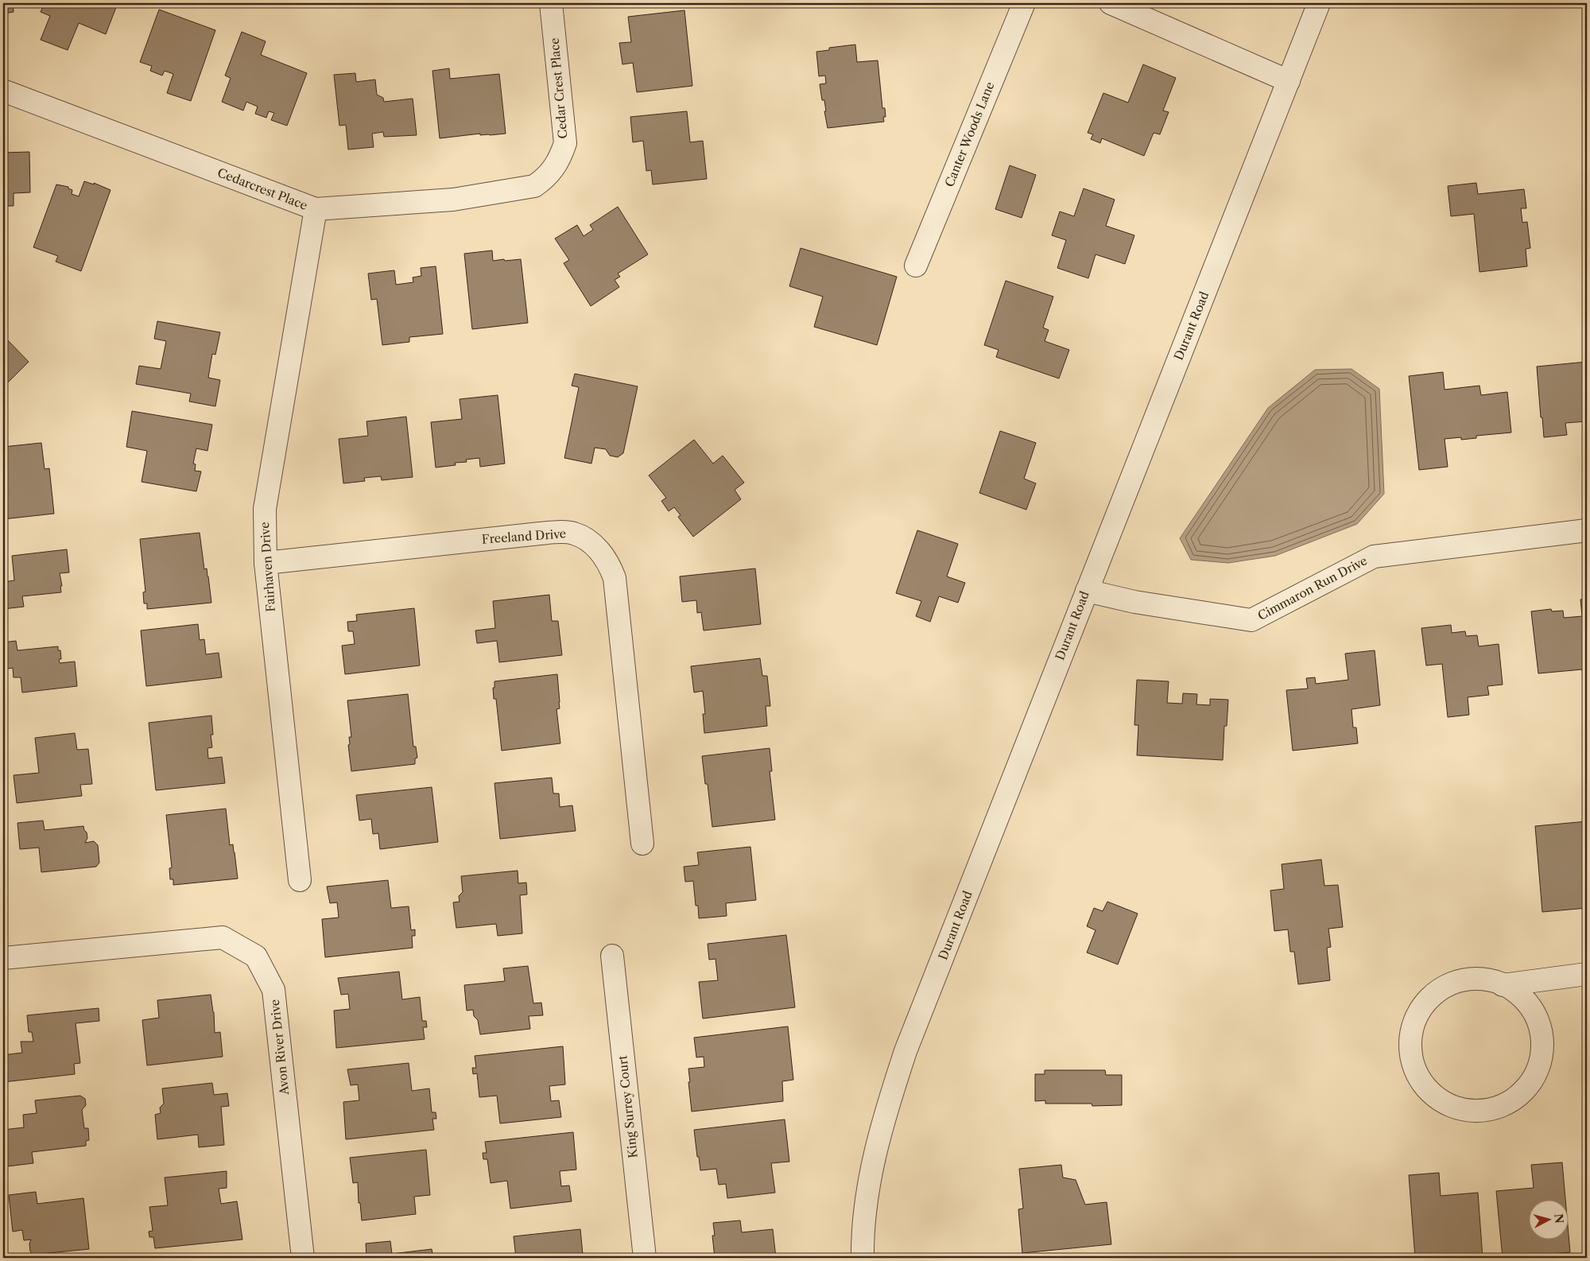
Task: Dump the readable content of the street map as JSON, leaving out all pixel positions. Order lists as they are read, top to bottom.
{
  "streets": {
    "street": [
      "Cedar Crest Place",
      "Canter Woods Lane",
      "Cedarcrest Place",
      "Durant Road",
      "Freeland Drive",
      "Fairhaven Drive",
      "Cimmaron Run Drive",
      "Avon River Drive",
      "King Surrey Court"
    ]
  },
  "crossings": [
    ["Cedar Crest Place", "Cedarcrest Place"],
    ["Cedarcrest Place", "Fairhaven Drive"],
    ["Durant Road", "Cimmaron Run Drive"],
    ["Freeland Drive", "Fairhaven Drive"]
  ],
  "north": "right"
}
